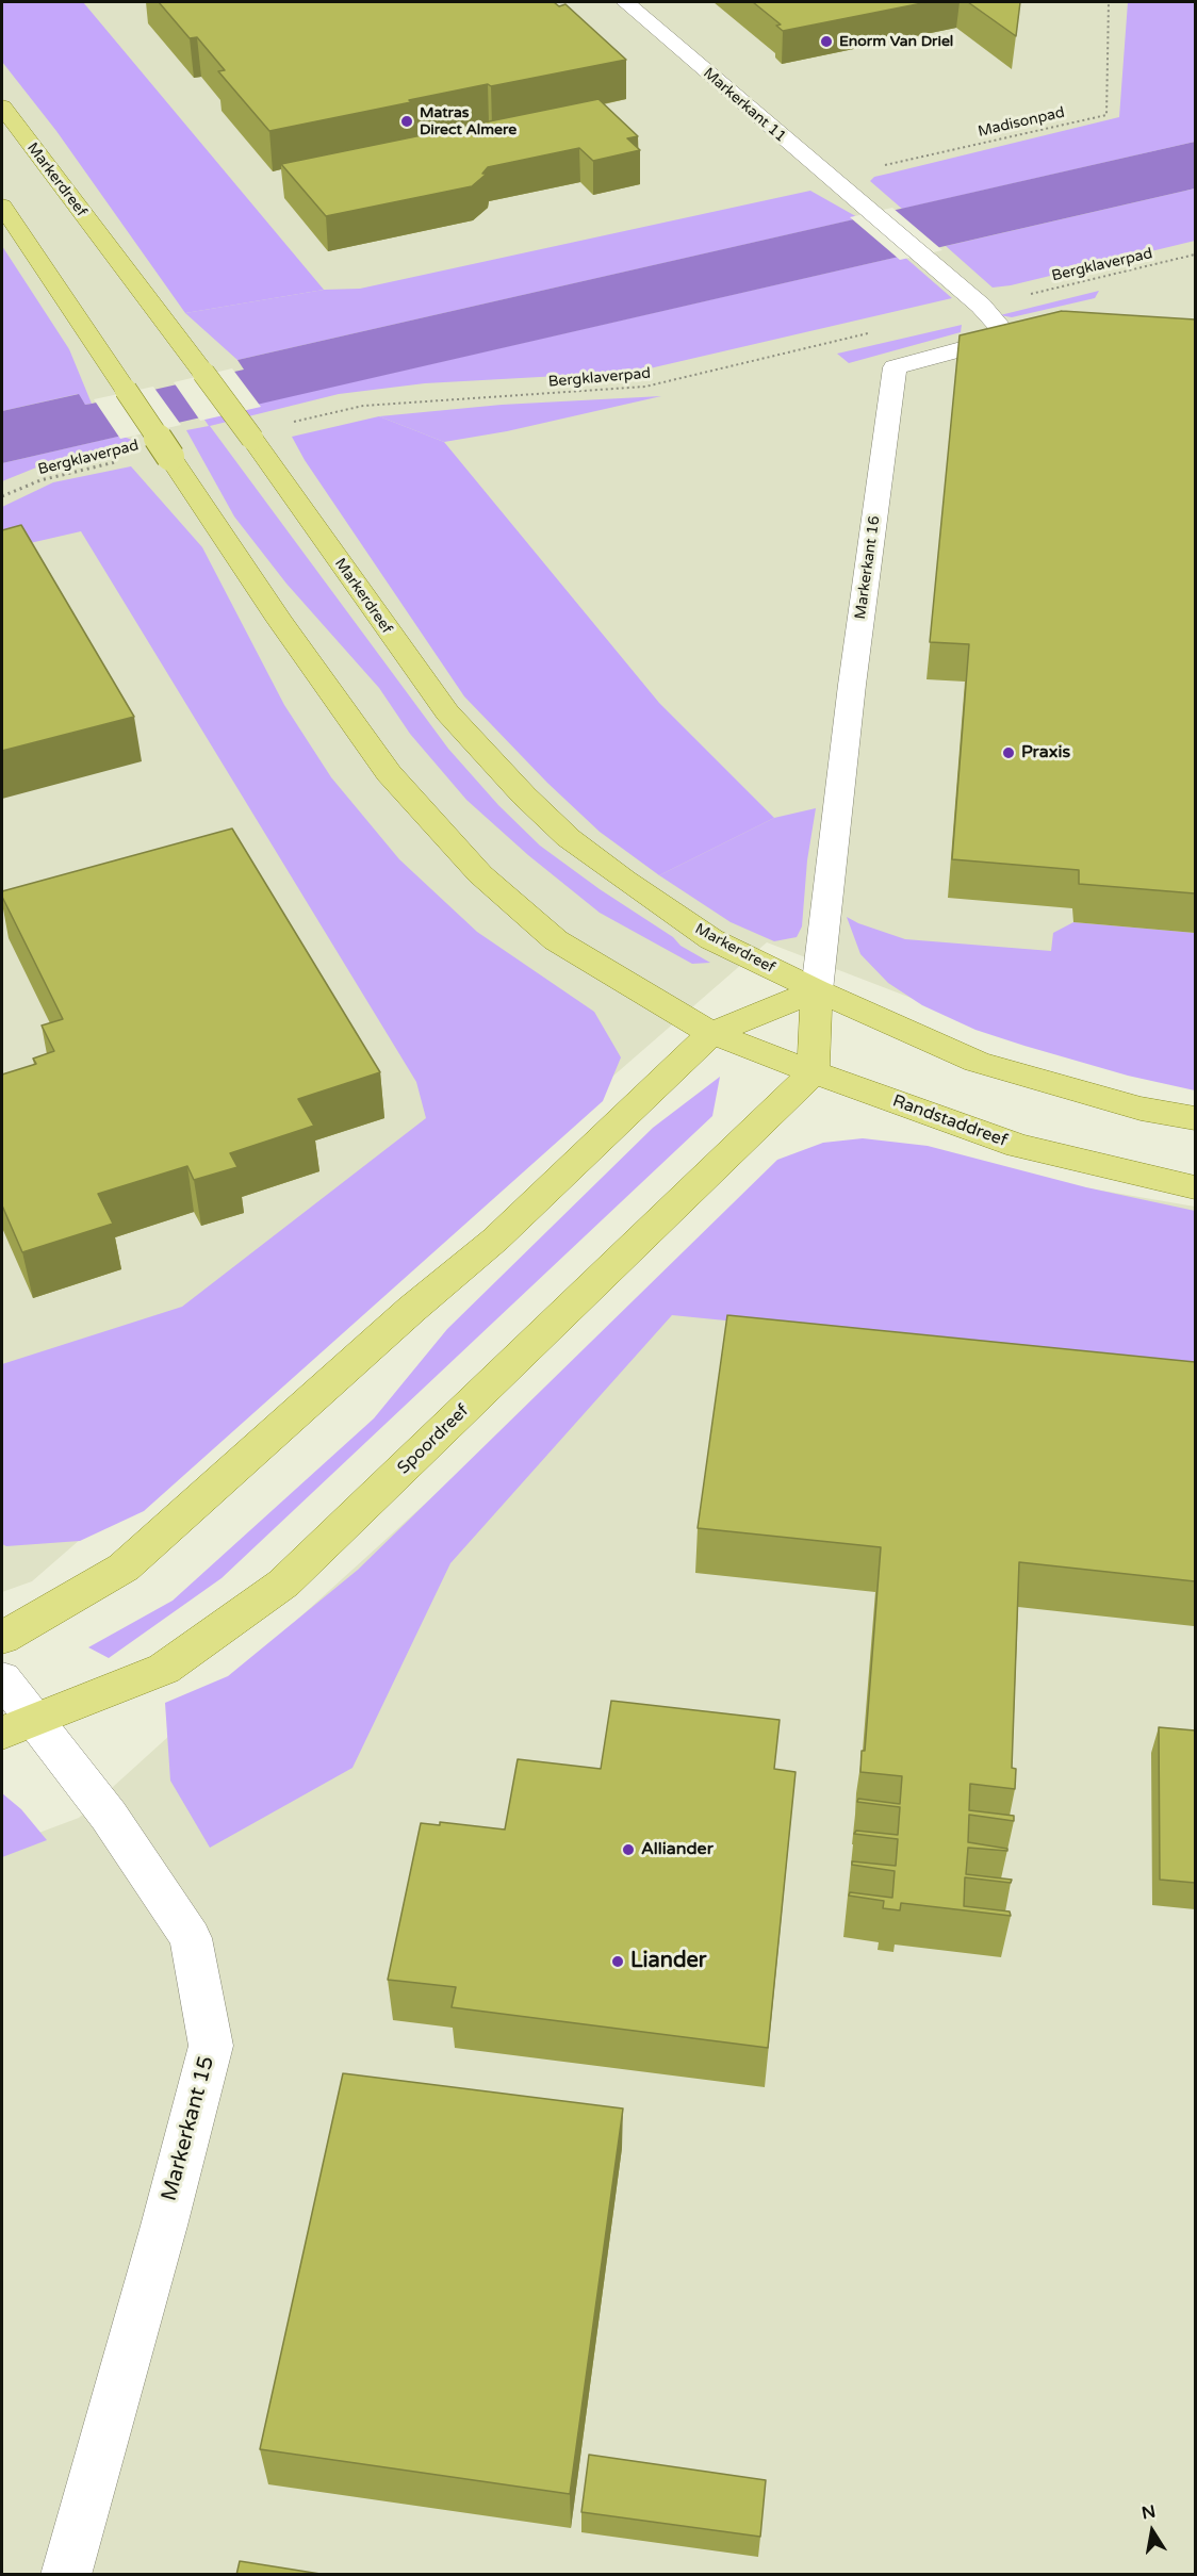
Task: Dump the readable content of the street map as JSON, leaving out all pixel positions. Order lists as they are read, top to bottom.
{
  "streets": {
    "main road": ["Markerdreef", "Randstaddreef", "Spoordreef"],
    "street": ["Markerkant 11", "Markerkant 16", "Markerkant 15"],
    "path": ["Madisonpad", "Bergklaverpad"]
  },
  "crossings": [
    ["Markerkant 11", "Madisonpad"],
    ["Markerkant 11", "Markerkant 16"],
    ["Markerdreef", "Markerkant 16"],
    ["Bergklaverpad", "Markerkant 16"],
    ["Randstaddreef", "Spoordreef"],
    ["Spoordreef", "Markerkant 15"]
  ],
  "places": [
    "Enorm Van Driel",
    "Matras Direct Almere",
    "Praxis",
    "Alliander",
    "Liander"
  ],
  "north": "top"
}
